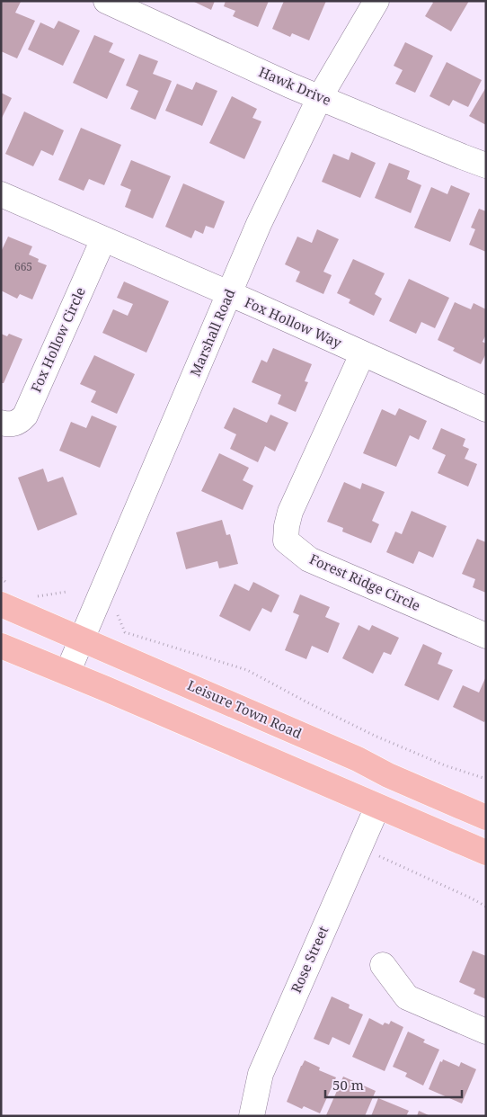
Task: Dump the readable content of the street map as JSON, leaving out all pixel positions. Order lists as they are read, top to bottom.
{
  "streets": {
    "main road": ["Leisure Town Road"],
    "street": [
      "Hawk Drive",
      "Fox Hollow Way",
      "Marshall Road",
      "Fox Hollow Circle",
      "Forest Ridge Circle",
      "Rose Street"
    ]
  },
  "crossings": [
    ["Hawk Drive", "Marshall Road"],
    ["Fox Hollow Way", "Marshall Road"],
    ["Fox Hollow Way", "Fox Hollow Circle"],
    ["Fox Hollow Way", "Forest Ridge Circle"],
    ["Marshall Road", "Leisure Town Road"]
  ],
  "house_numbers": ["665"],
  "scale_bar": "50 m"
}
